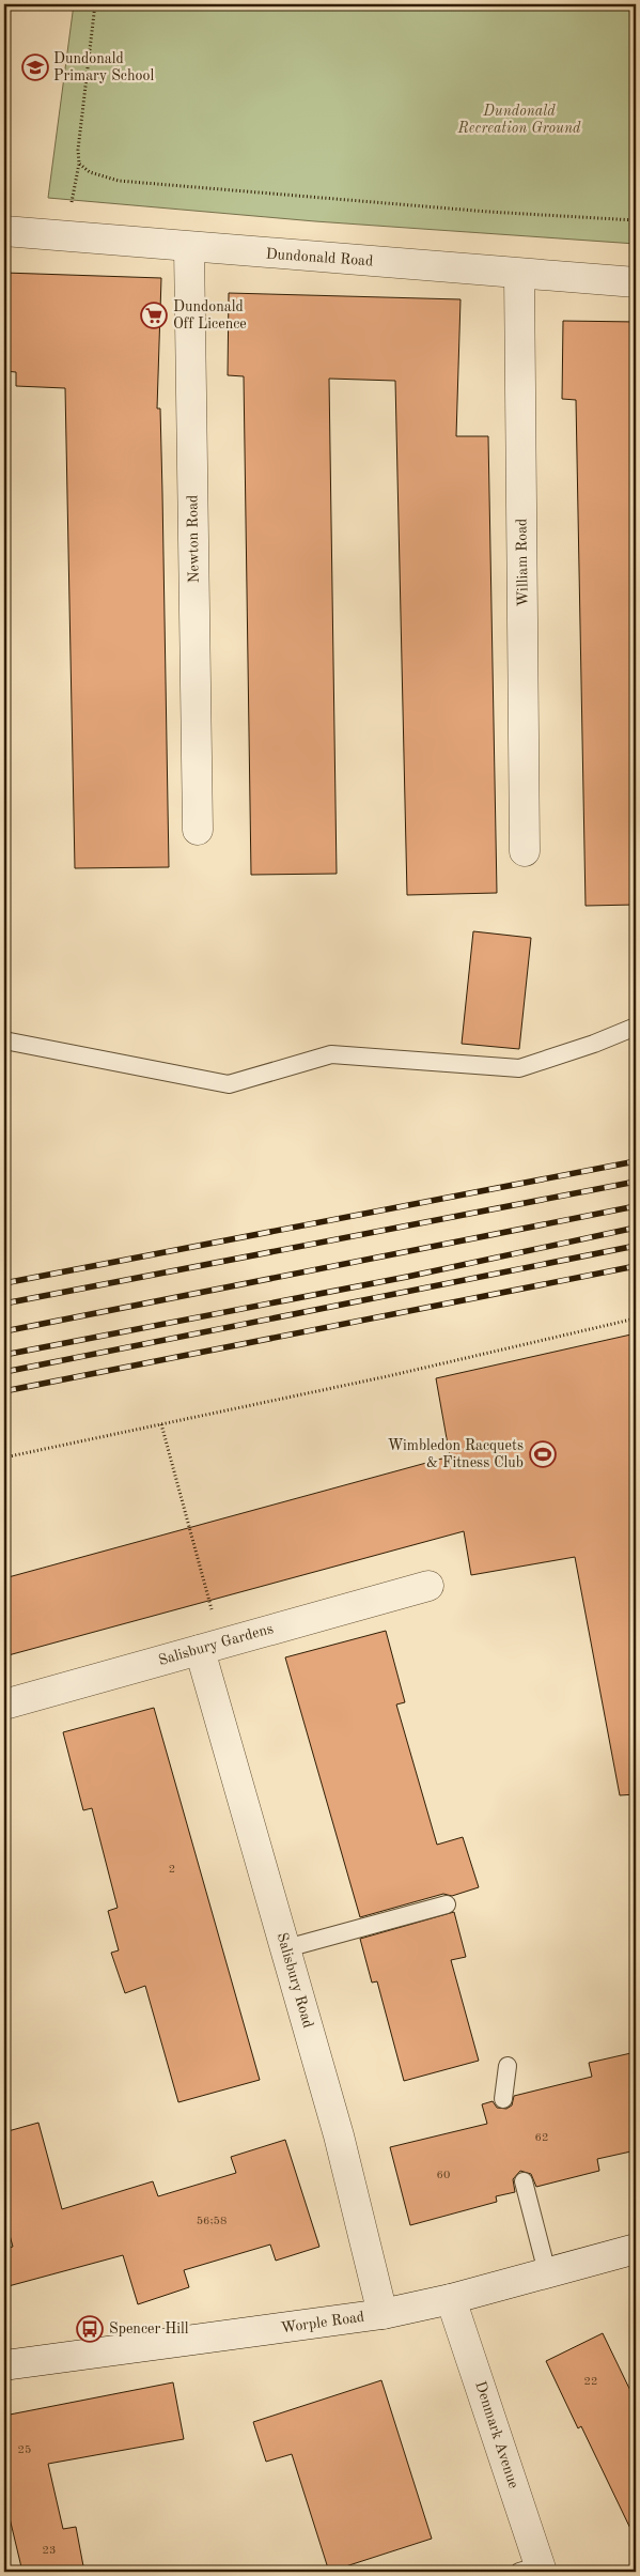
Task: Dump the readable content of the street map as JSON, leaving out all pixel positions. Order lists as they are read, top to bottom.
{
  "streets": {
    "street": [
      "Dundonald Road",
      "Newton Road",
      "William Road",
      "Salisbury Gardens",
      "Salisbury Road",
      "Worple Road",
      "Denmark Avenue"
    ]
  },
  "crossings": [
    ["Dundonald Road", "Newton Road"],
    ["Dundonald Road", "William Road"],
    ["Salisbury Gardens", "Salisbury Road"],
    ["Salisbury Road", "Worple Road"],
    ["Worple Road", "Denmark Avenue"]
  ],
  "parks": ["Dundonald Recreation Ground"],
  "places": {
    "school or university": ["Dundonald Primary School"],
    "supermarket": ["Dundonald Off Licence"],
    "sports": ["Wimbledon Racquets & Fitness Club"],
    "bus stop": ["Spencer Hill"]
  },
  "house_numbers": [
    "2",
    "62",
    "60",
    "56;58",
    "22",
    "25",
    "23"
  ]
}
